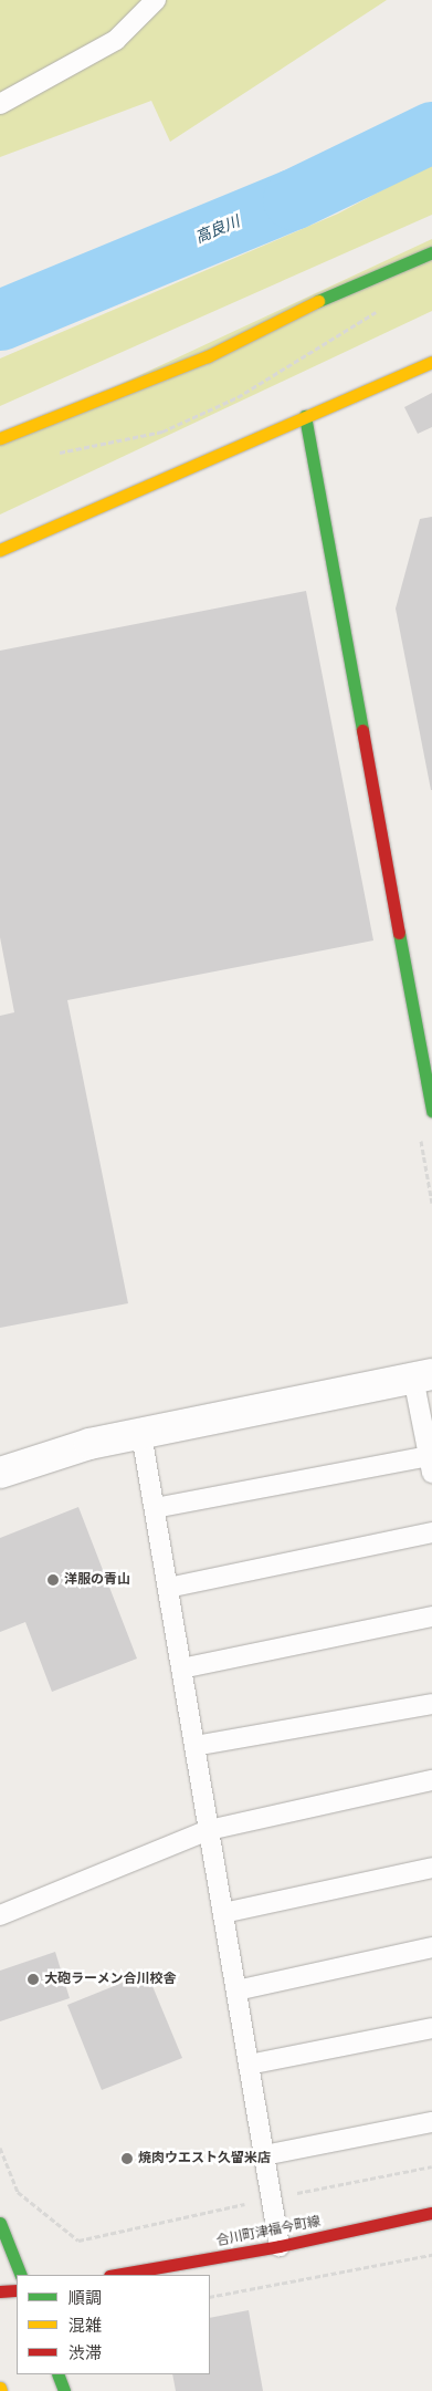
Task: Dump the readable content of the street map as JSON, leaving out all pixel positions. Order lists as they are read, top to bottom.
{
  "streets": {
    "main road": ["合川町津福今町線"]
  },
  "water": ["高良川"],
  "places": ["洋服の青山", "大砲ラーメン合川校舎", "焼肉ウエスト久留米店"],
  "legend": ["順調", "混雑", "渋滞"]
}
